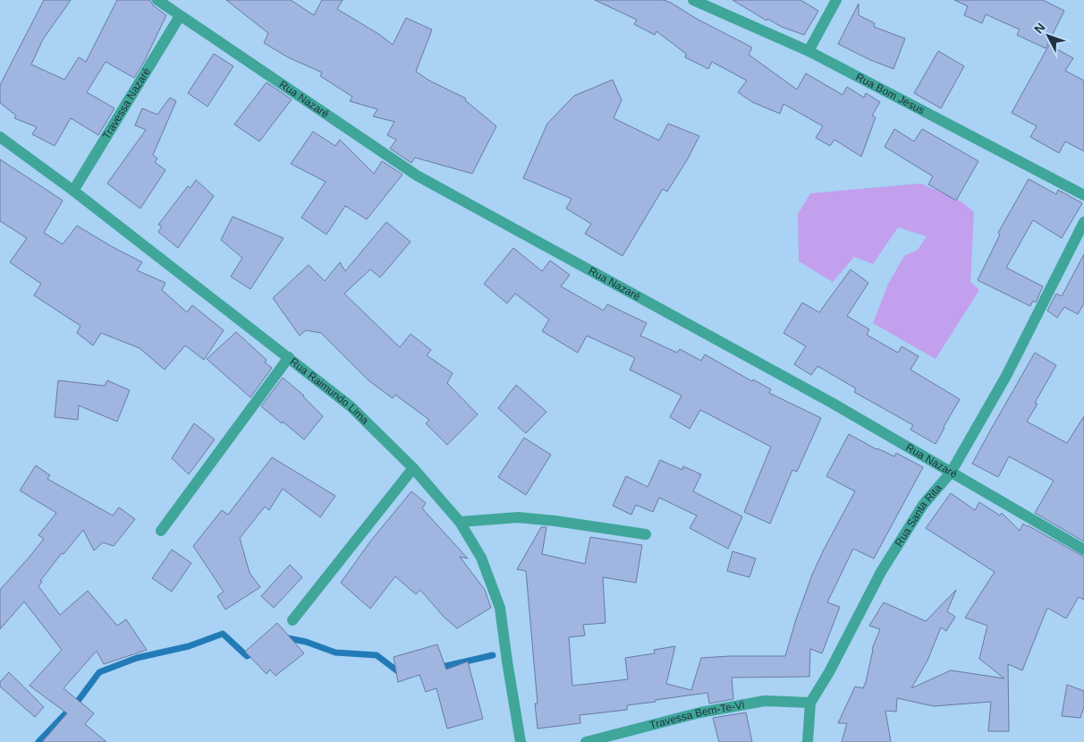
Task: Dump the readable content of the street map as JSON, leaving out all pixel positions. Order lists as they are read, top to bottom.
{
  "streets": {
    "street": [
      "Rua Bom Jesus",
      "Rua Nazaré",
      "Travessa Nazaré",
      "Rua Raimundo Lima",
      "Rua Santa Rita",
      "Travessa Bem-Te-Vi"
    ]
  },
  "crossings": [
    ["Rua Nazaré", "Travessa Nazaré"],
    ["Rua Nazaré", "Rua Santa Rita"],
    ["Travessa Nazaré", "Rua Raimundo Lima"],
    ["Rua Santa Rita", "Travessa Bem-Te-Vi"]
  ],
  "north": "top left"
}
